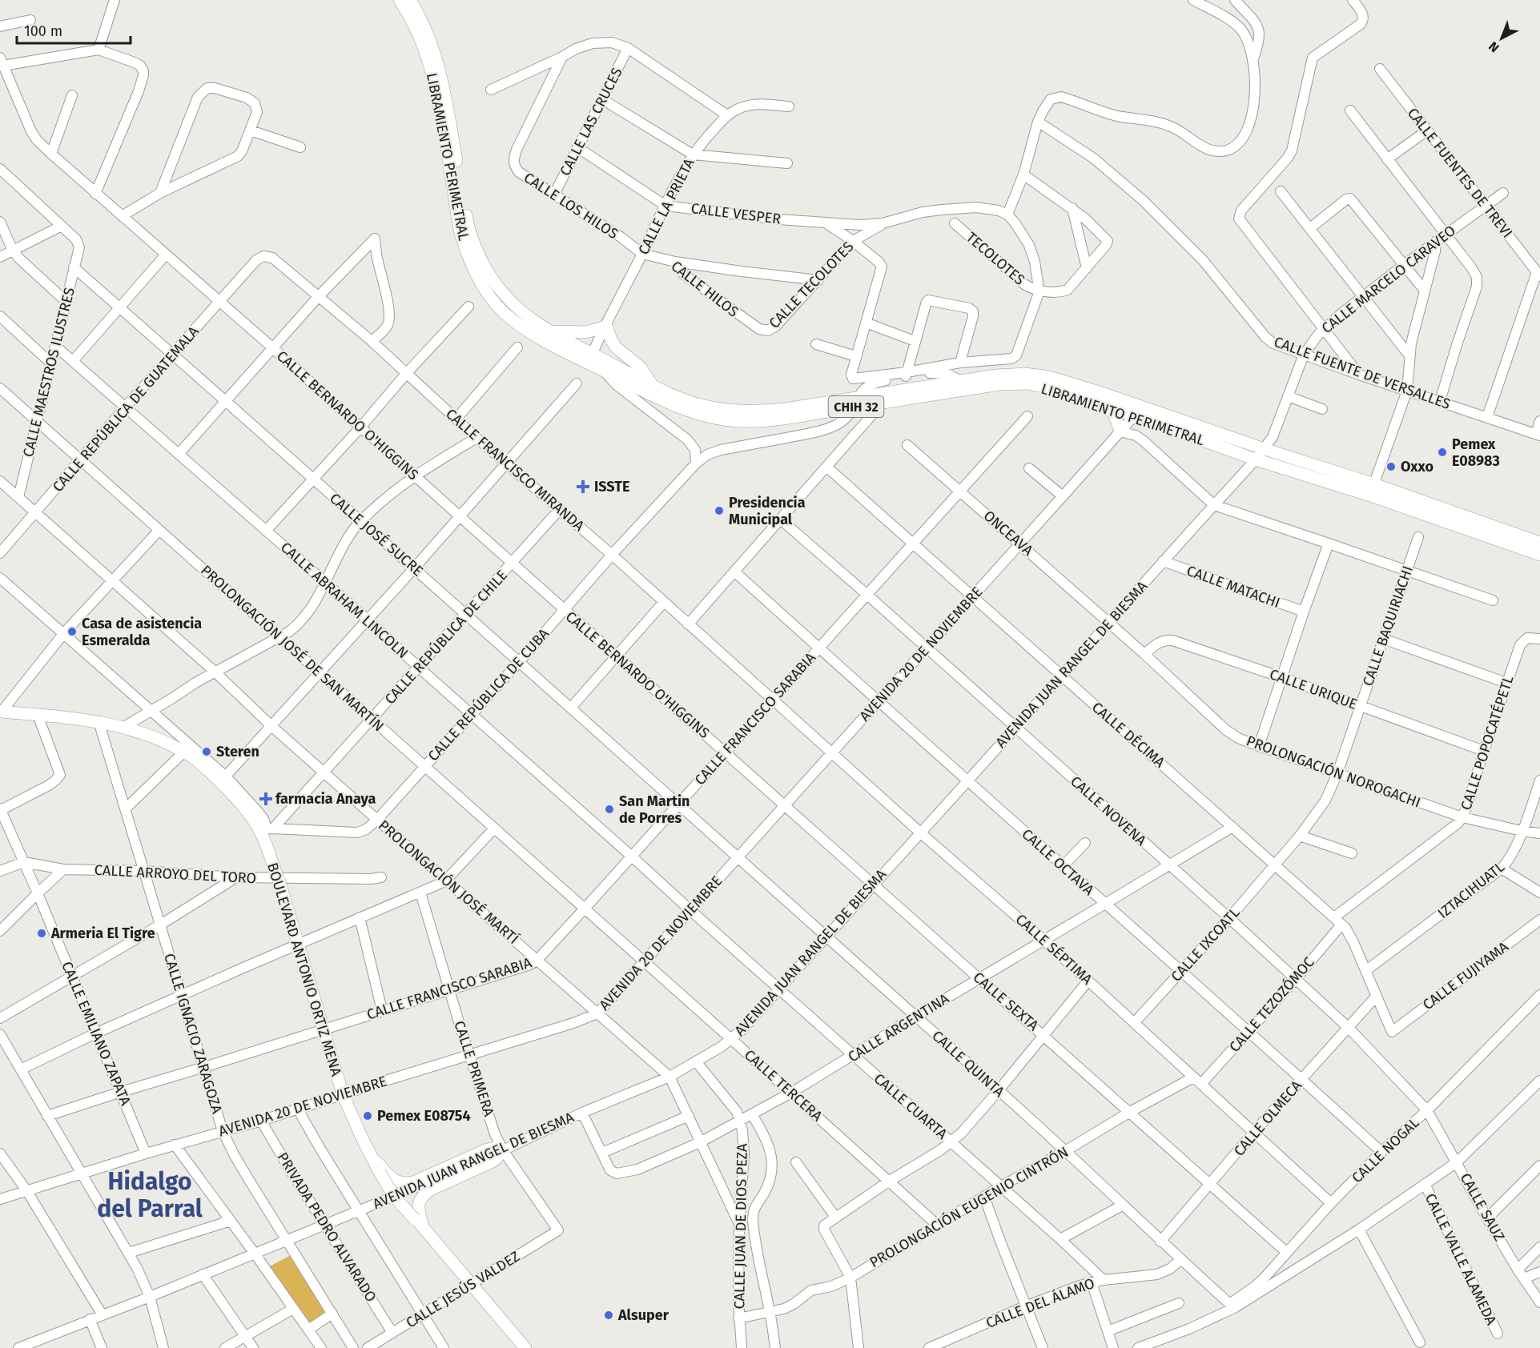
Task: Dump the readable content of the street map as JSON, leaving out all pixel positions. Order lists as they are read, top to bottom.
{
  "streets": {
    "main road": ["LIBRAMIENTO PERIMETRAL", "CHIH 32", "BOULEVARD ANTONIO ORTIZ MENA"],
    "street": [
      "CALLE LAS CRUCES",
      "CALLE FUENTES DE TREVI",
      "CALLE LOS HILOS",
      "CALLE LA PRIETA",
      "CALLE VESPER",
      "TECOLOTES",
      "CALLE MARCELO CARAVEO",
      "CALLE TECOLOTES",
      "CALLE HILOS",
      "CALLE MAESTROS ILUSTRES",
      "CALLE FUENTE DE VERSALLES",
      "CALLE REPÚBLICA DE GUATEMALA",
      "CALLE BERNARDO O'HIGGINS",
      "CALLE FRANCISCO MIRANDA",
      "ONCEAVA",
      "CALLE JOSÉ SUCRE",
      "CALLE MATACHI",
      "CALLE ABRAHAM LINCOLN",
      "CALLE BAQUIRIACHI",
      "CALLE REPÚBLICA DE CHILE",
      "PROLONGACIÓN JOSÉ DE SAN MARTÍN",
      "AVENIDA 20 DE NOVIEMBRE",
      "AVENIDA JUAN RANGEL DE BIESMA",
      "CALLE URIQUE",
      "CALLE REPÚBLICA DE CUBA",
      "CALLE FRANCISCO SARABIA",
      "CALLE DÉCIMA",
      "CALLE POPOCATÉPETL",
      "PROLONGACIÓN NOROGACHI",
      "CALLE NOVENA",
      "CALLE OCTAVA",
      "CALLE ARROYO DEL TORO",
      "PROLONGACIÓN JOSÉ MARTÍ",
      "IZTACIHUATL",
      "CALLE IXCOATL",
      "CALLE SÉPTIMA",
      "CALLE FUJIYAMA",
      "CALLE SEXTA",
      "CALLE TEZOZÓMOC",
      "CALLE ARGENTINA",
      "CALLE EMILIANO ZAPATA",
      "CALLE IGNACIO ZARAGOZA",
      "CALLE QUINTA",
      "CALLE PRIMERA",
      "CALLE TERCERA",
      "CALLE CUARTA",
      "CALLE OLMECA",
      "CALLE NOGAL",
      "PROLONGACIÓN EUGENIO CINTRÓN",
      "CALLE SAUZ",
      "CALLE JUAN DE DIOS PEZA",
      "PRIVADA PEDRO ALVARADO",
      "CALLE VALLE ALAMEDA",
      "CALLE JESÚS VALDEZ",
      "CALLE DEL ÁLAMO"
    ]
  },
  "crossings": [
    ["CALLE LAS CRUCES", "CALLE LOS HILOS"],
    ["CALLE LAS CRUCES", "CALLE VESPER"],
    ["LIBRAMIENTO PERIMETRAL", "CALLE LA PRIETA"],
    ["LIBRAMIENTO PERIMETRAL", "CALLE MARCELO CARAVEO"],
    ["LIBRAMIENTO PERIMETRAL", "AVENIDA 20 DE NOVIEMBRE"],
    ["LIBRAMIENTO PERIMETRAL", "AVENIDA JUAN RANGEL DE BIESMA"],
    ["LIBRAMIENTO PERIMETRAL", "CALLE REPÚBLICA DE CUBA"],
    ["CALLE FUENTES DE TREVI", "CALLE MARCELO CARAVEO"],
    ["CALLE LOS HILOS", "CALLE LA PRIETA"],
    ["CALLE LOS HILOS", "CALLE HILOS"],
    ["CALLE LA PRIETA", "CALLE VESPER"],
    ["CALLE LA PRIETA", "CALLE HILOS"],
    ["CALLE VESPER", "CALLE TECOLOTES"],
    ["CALLE MARCELO CARAVEO", "CALLE FUENTE DE VERSALLES"],
    ["CALLE MARCELO CARAVEO", "AVENIDA JUAN RANGEL DE BIESMA"],
    ["CALLE TECOLOTES", "CALLE HILOS"],
    ["CALLE MAESTROS ILUSTRES", "CALLE JOSÉ SUCRE"],
    ["CALLE MAESTROS ILUSTRES", "CALLE ABRAHAM LINCOLN"],
    ["CALLE MAESTROS ILUSTRES", "PROLONGACIÓN JOSÉ DE SAN MARTÍN"],
    ["CALLE MAESTROS ILUSTRES", "PROLONGACIÓN JOSÉ MARTÍ"],
    ["CALLE REPÚBLICA DE GUATEMALA", "CALLE BERNARDO O'HIGGINS"],
    ["CALLE REPÚBLICA DE GUATEMALA", "CALLE FRANCISCO MIRANDA"],
    ["CALLE REPÚBLICA DE GUATEMALA", "CALLE JOSÉ SUCRE"],
    ["CALLE REPÚBLICA DE GUATEMALA", "CALLE ABRAHAM LINCOLN"],
    ["CALLE REPÚBLICA DE GUATEMALA", "PROLONGACIÓN JOSÉ DE SAN MARTÍN"],
    ["CALLE REPÚBLICA DE GUATEMALA", "PROLONGACIÓN JOSÉ MARTÍ"],
    ["CALLE BERNARDO O'HIGGINS", "CALLE REPÚBLICA DE CHILE"],
    ["CALLE BERNARDO O'HIGGINS", "CALLE REPÚBLICA DE CUBA"],
    ["CALLE BERNARDO O'HIGGINS", "CALLE FRANCISCO SARABIA"],
    ["CALLE BERNARDO O'HIGGINS", "CALLE SEXTA"],
    ["CALLE FRANCISCO MIRANDA", "CALLE REPÚBLICA DE CHILE"],
    ["CALLE FRANCISCO MIRANDA", "CALLE REPÚBLICA DE CUBA"],
    ["CALLE FRANCISCO MIRANDA", "CALLE FRANCISCO SARABIA"],
    ["CALLE FRANCISCO MIRANDA", "CALLE SÉPTIMA"],
    ["ONCEAVA", "AVENIDA 20 DE NOVIEMBRE"],
    ["ONCEAVA", "AVENIDA JUAN RANGEL DE BIESMA"],
    ["ONCEAVA", "CALLE FRANCISCO SARABIA"],
    ["ONCEAVA", "PROLONGACIÓN NOROGACHI"],
    ["CALLE JOSÉ SUCRE", "CALLE REPÚBLICA DE CHILE"],
    ["CALLE JOSÉ SUCRE", "CALLE REPÚBLICA DE CUBA"],
    ["CALLE JOSÉ SUCRE", "CALLE FRANCISCO SARABIA"],
    ["CALLE JOSÉ SUCRE", "CALLE QUINTA"],
    ["CALLE MATACHI", "AVENIDA JUAN RANGEL DE BIESMA"],
    ["CALLE ABRAHAM LINCOLN", "CALLE REPÚBLICA DE CHILE"],
    ["CALLE ABRAHAM LINCOLN", "CALLE REPÚBLICA DE CUBA"],
    ["CALLE ABRAHAM LINCOLN", "CALLE FRANCISCO SARABIA"],
    ["CALLE ABRAHAM LINCOLN", "CALLE CUARTA"],
    ["CALLE BAQUIRIACHI", "CALLE URIQUE"],
    ["CALLE BAQUIRIACHI", "CALLE DÉCIMA"],
    ["CALLE BAQUIRIACHI", "PROLONGACIÓN NOROGACHI"],
    ["CALLE BAQUIRIACHI", "CALLE IXCOATL"],
    ["CALLE REPÚBLICA DE CHILE", "PROLONGACIÓN JOSÉ DE SAN MARTÍN"],
    ["CALLE REPÚBLICA DE CHILE", "CALLE REPÚBLICA DE CUBA"],
    ["CALLE REPÚBLICA DE CHILE", "PROLONGACIÓN JOSÉ MARTÍ"],
    ["CALLE REPÚBLICA DE CHILE", "BOULEVARD ANTONIO ORTIZ MENA"],
    ["PROLONGACIÓN JOSÉ DE SAN MARTÍN", "CALLE REPÚBLICA DE CUBA"],
    ["PROLONGACIÓN JOSÉ DE SAN MARTÍN", "CALLE FRANCISCO SARABIA"],
    ["PROLONGACIÓN JOSÉ DE SAN MARTÍN", "CALLE TERCERA"],
    ["AVENIDA 20 DE NOVIEMBRE", "CALLE DÉCIMA"],
    ["AVENIDA 20 DE NOVIEMBRE", "CALLE NOVENA"],
    ["AVENIDA 20 DE NOVIEMBRE", "CALLE OCTAVA"],
    ["AVENIDA 20 DE NOVIEMBRE", "PROLONGACIÓN JOSÉ MARTÍ"],
    ["AVENIDA 20 DE NOVIEMBRE", "CALLE SÉPTIMA"],
    ["AVENIDA 20 DE NOVIEMBRE", "BOULEVARD ANTONIO ORTIZ MENA"],
    ["AVENIDA 20 DE NOVIEMBRE", "CALLE SEXTA"],
    ["AVENIDA 20 DE NOVIEMBRE", "CALLE EMILIANO ZAPATA"],
    ["AVENIDA 20 DE NOVIEMBRE", "CALLE IGNACIO ZARAGOZA"],
    ["AVENIDA 20 DE NOVIEMBRE", "CALLE QUINTA"],
    ["AVENIDA 20 DE NOVIEMBRE", "CALLE PRIMERA"],
    ["AVENIDA 20 DE NOVIEMBRE", "CALLE TERCERA"],
    ["AVENIDA 20 DE NOVIEMBRE", "CALLE CUARTA"],
    ["AVENIDA 20 DE NOVIEMBRE", "PRIVADA PEDRO ALVARADO"],
    ["AVENIDA JUAN RANGEL DE BIESMA", "CALLE DÉCIMA"],
    ["AVENIDA JUAN RANGEL DE BIESMA", "PROLONGACIÓN NOROGACHI"],
    ["AVENIDA JUAN RANGEL DE BIESMA", "CALLE NOVENA"],
    ["AVENIDA JUAN RANGEL DE BIESMA", "CALLE OCTAVA"],
    ["AVENIDA JUAN RANGEL DE BIESMA", "PROLONGACIÓN JOSÉ MARTÍ"],
    ["AVENIDA JUAN RANGEL DE BIESMA", "CALLE SÉPTIMA"],
    ["AVENIDA JUAN RANGEL DE BIESMA", "CALLE SEXTA"],
    ["AVENIDA JUAN RANGEL DE BIESMA", "CALLE ARGENTINA"],
    ["AVENIDA JUAN RANGEL DE BIESMA", "CALLE IGNACIO ZARAGOZA"],
    ["AVENIDA JUAN RANGEL DE BIESMA", "CALLE QUINTA"],
    ["AVENIDA JUAN RANGEL DE BIESMA", "CALLE PRIMERA"],
    ["AVENIDA JUAN RANGEL DE BIESMA", "CALLE TERCERA"],
    ["AVENIDA JUAN RANGEL DE BIESMA", "CALLE CUARTA"],
    ["AVENIDA JUAN RANGEL DE BIESMA", "CALLE JUAN DE DIOS PEZA"],
    ["AVENIDA JUAN RANGEL DE BIESMA", "PRIVADA PEDRO ALVARADO"],
    ["CALLE URIQUE", "CALLE POPOCATÉPETL"],
    ["CALLE URIQUE", "PROLONGACIÓN NOROGACHI"],
    ["CALLE REPÚBLICA DE CUBA", "PROLONGACIÓN JOSÉ MARTÍ"],
    ["CALLE REPÚBLICA DE CUBA", "BOULEVARD ANTONIO ORTIZ MENA"],
    ["CALLE FRANCISCO SARABIA", "CALLE DÉCIMA"],
    ["CALLE FRANCISCO SARABIA", "CALLE NOVENA"],
    ["CALLE FRANCISCO SARABIA", "CALLE OCTAVA"],
    ["CALLE FRANCISCO SARABIA", "PROLONGACIÓN JOSÉ MARTÍ"],
    ["CALLE FRANCISCO SARABIA", "CALLE SÉPTIMA"],
    ["CALLE FRANCISCO SARABIA", "BOULEVARD ANTONIO ORTIZ MENA"],
    ["CALLE FRANCISCO SARABIA", "CALLE SEXTA"],
    ["CALLE FRANCISCO SARABIA", "CALLE EMILIANO ZAPATA"],
    ["CALLE FRANCISCO SARABIA", "CALLE IGNACIO ZARAGOZA"],
    ["CALLE FRANCISCO SARABIA", "CALLE QUINTA"],
    ["CALLE FRANCISCO SARABIA", "CALLE PRIMERA"],
    ["CALLE FRANCISCO SARABIA", "CALLE TERCERA"],
    ["CALLE FRANCISCO SARABIA", "CALLE CUARTA"],
    ["CALLE DÉCIMA", "CALLE POPOCATÉPETL"],
    ["CALLE DÉCIMA", "IZTACIHUATL"],
    ["CALLE DÉCIMA", "CALLE IXCOATL"],
    ["CALLE DÉCIMA", "CALLE FUJIYAMA"],
    ["CALLE DÉCIMA", "CALLE TEZOZÓMOC"],
    ["CALLE DÉCIMA", "CALLE ARGENTINA"],
    ["CALLE DÉCIMA", "CALLE OLMECA"],
    ["CALLE POPOCATÉPETL", "PROLONGACIÓN NOROGACHI"],
    ["PROLONGACIÓN NOROGACHI", "IZTACIHUATL"],
    ["CALLE NOVENA", "CALLE IXCOATL"],
    ["CALLE NOVENA", "CALLE TEZOZÓMOC"],
    ["CALLE NOVENA", "CALLE ARGENTINA"],
    ["CALLE NOVENA", "CALLE OLMECA"],
    ["CALLE NOVENA", "CALLE NOGAL"],
    ["CALLE NOVENA", "CALLE SAUZ"],
    ["CALLE OCTAVA", "CALLE IXCOATL"],
    ["CALLE OCTAVA", "CALLE TEZOZÓMOC"],
    ["CALLE OCTAVA", "CALLE ARGENTINA"],
    ["CALLE OCTAVA", "CALLE OLMECA"],
    ["CALLE OCTAVA", "CALLE NOGAL"],
    ["CALLE ARROYO DEL TORO", "CALLE EMILIANO ZAPATA"],
    ["CALLE ARROYO DEL TORO", "CALLE IGNACIO ZARAGOZA"],
    ["PROLONGACIÓN JOSÉ MARTÍ", "CALLE ARGENTINA"],
    ["PROLONGACIÓN JOSÉ MARTÍ", "CALLE JUAN DE DIOS PEZA"],
    ["CALLE IXCOATL", "CALLE SÉPTIMA"],
    ["CALLE SÉPTIMA", "CALLE TEZOZÓMOC"],
    ["CALLE SÉPTIMA", "CALLE ARGENTINA"],
    ["CALLE SÉPTIMA", "CALLE OLMECA"],
    ["CALLE SÉPTIMA", "CALLE NOGAL"],
    ["CALLE SÉPTIMA", "PROLONGACIÓN EUGENIO CINTRÓN"],
    ["BOULEVARD ANTONIO ORTIZ MENA", "CALLE IGNACIO ZARAGOZA"],
    ["BOULEVARD ANTONIO ORTIZ MENA", "CALLE JESÚS VALDEZ"],
    ["CALLE SEXTA", "CALLE ARGENTINA"],
    ["CALLE SEXTA", "CALLE OLMECA"],
    ["CALLE SEXTA", "CALLE NOGAL"],
    ["CALLE SEXTA", "PROLONGACIÓN EUGENIO CINTRÓN"],
    ["CALLE ARGENTINA", "CALLE QUINTA"],
    ["CALLE ARGENTINA", "CALLE TERCERA"],
    ["CALLE ARGENTINA", "CALLE CUARTA"],
    ["CALLE ARGENTINA", "CALLE JUAN DE DIOS PEZA"],
    ["CALLE QUINTA", "CALLE OLMECA"],
    ["CALLE QUINTA", "CALLE NOGAL"],
    ["CALLE QUINTA", "PROLONGACIÓN EUGENIO CINTRÓN"],
    ["CALLE QUINTA", "CALLE DEL ÁLAMO"],
    ["CALLE PRIMERA", "CALLE JESÚS VALDEZ"],
    ["CALLE TERCERA", "PROLONGACIÓN EUGENIO CINTRÓN"],
    ["CALLE CUARTA", "PROLONGACIÓN EUGENIO CINTRÓN"],
    ["CALLE CUARTA", "CALLE DEL ÁLAMO"],
    ["CALLE NOGAL", "CALLE SAUZ"],
    ["PROLONGACIÓN EUGENIO CINTRÓN", "CALLE JUAN DE DIOS PEZA"],
    ["PRIVADA PEDRO ALVARADO", "CALLE JESÚS VALDEZ"]
  ],
  "districts": ["Hidalgo del Parral"],
  "places": {
    "other": [
      "Pemex E08983",
      "Oxxo",
      "Presidencia Municipal",
      "Casa de asistencia Esmeralda",
      "Steren",
      "San Martin de Porres",
      "Armeria El Tigre",
      "Pemex E08754",
      "Alsuper"
    ],
    "health": ["ISSTE", "farmacia Anaya"]
  },
  "scale_bar": "100 m",
  "north": "bottom left"
}
